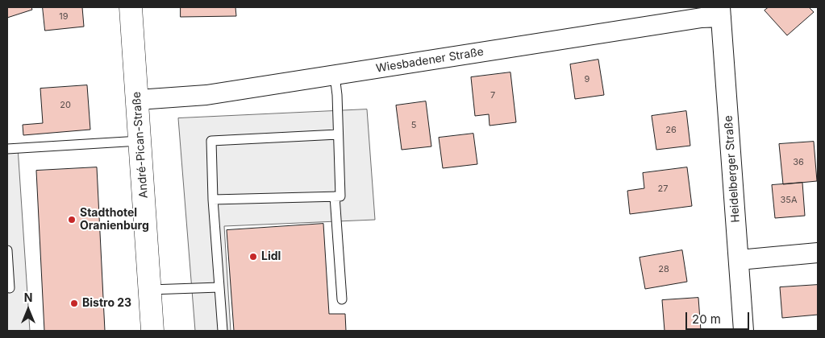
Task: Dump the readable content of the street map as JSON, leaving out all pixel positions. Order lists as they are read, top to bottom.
{
  "streets": {
    "street": ["Wiesbadener Straße", "André-Pican-Straße", "Heidelberger Straße"]
  },
  "crossings": [
    ["Wiesbadener Straße", "André-Pican-Straße"],
    ["Wiesbadener Straße", "Heidelberger Straße"]
  ],
  "places": ["Stadthotel Oranienburg", "Lidl", "Bistro 23"],
  "house_numbers": [
    "19",
    "9",
    "7",
    "20",
    "5",
    "26",
    "36",
    "27",
    "35A",
    "28"
  ],
  "scale_bar": "20 m",
  "north": "top"
}
